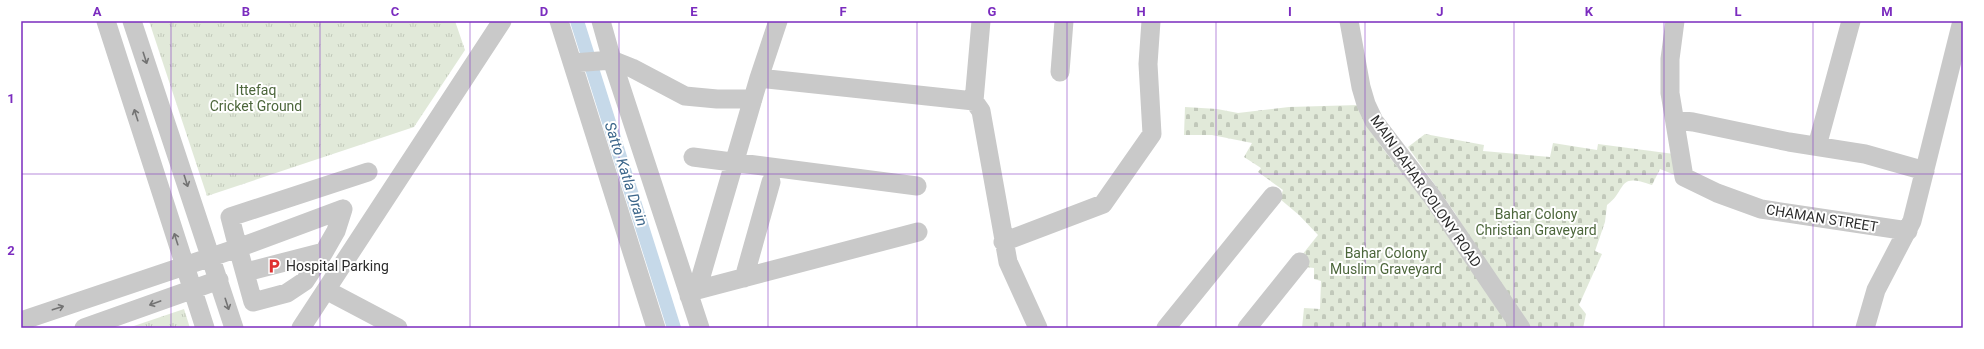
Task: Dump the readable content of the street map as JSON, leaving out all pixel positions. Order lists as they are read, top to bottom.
{
  "streets": {
    "street": ["MAIN BAHAR COLONY ROAD", "CHAMAN STREET"]
  },
  "water": ["Satto Katla Drain"],
  "parks": ["Ittefaq Cricket Ground", "Bahar Colony Christian Graveyard", "Bahar Colony Muslim Graveyard"],
  "places": {
    "parking": ["Hospital Parking"]
  },
  "grid": {
    "columns": [
      "A",
      "B",
      "C",
      "D",
      "E",
      "F",
      "G",
      "H",
      "I",
      "J",
      "K",
      "L",
      "M"
    ],
    "rows": ["1", "2"]
  }
}
